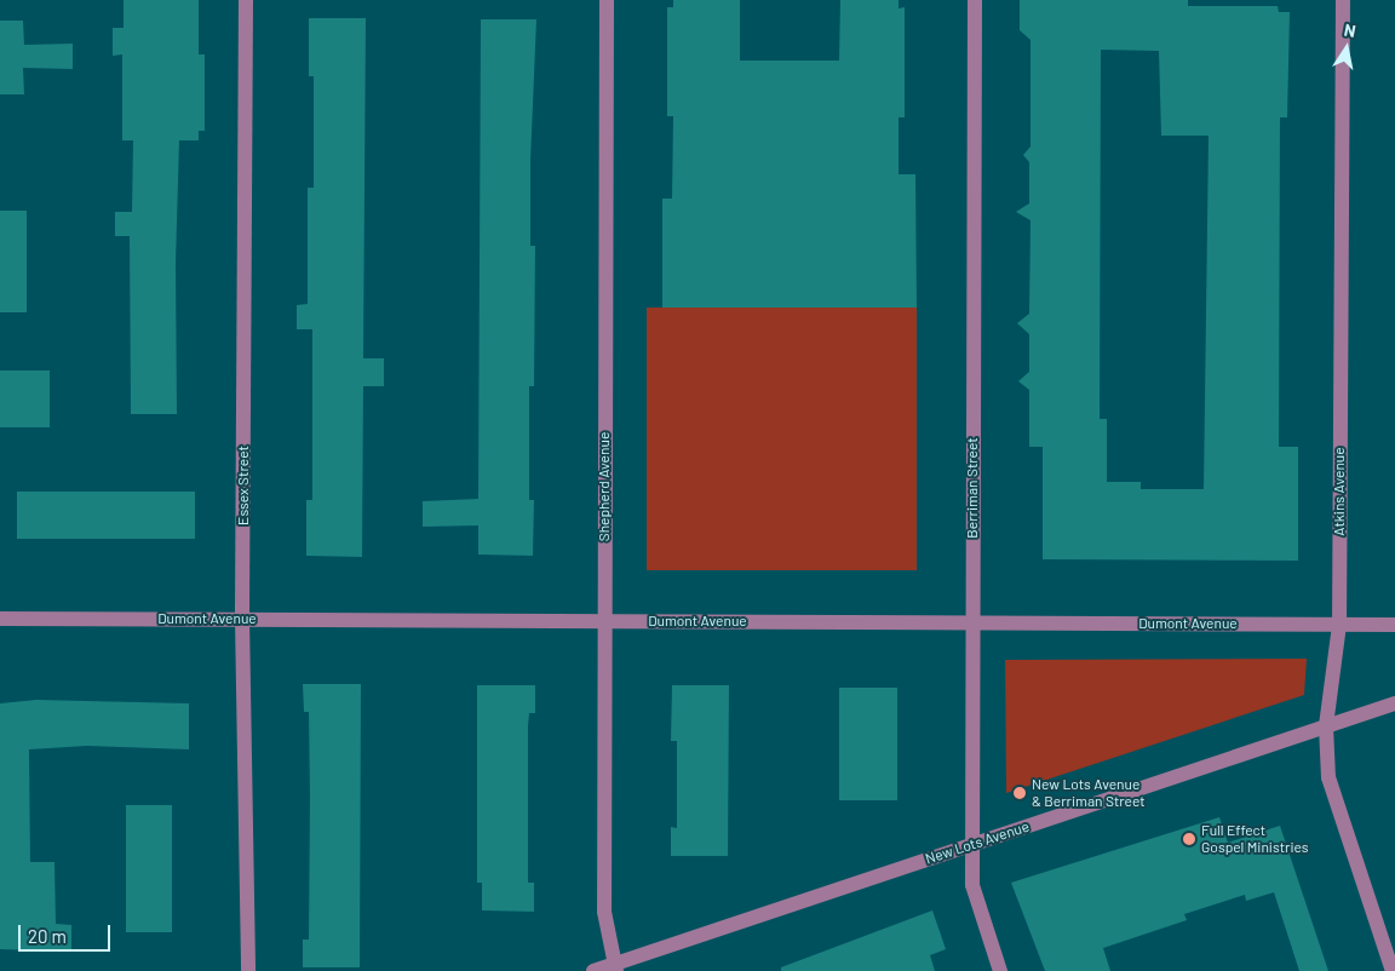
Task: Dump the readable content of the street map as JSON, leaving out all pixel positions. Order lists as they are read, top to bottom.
{
  "streets": {
    "street": [
      "Essex Street",
      "Shepherd Avenue",
      "Berriman Street",
      "Atkins Avenue",
      "Dumont Avenue",
      "New Lots Avenue"
    ]
  },
  "crossings": [
    ["Essex Street", "Dumont Avenue"],
    ["Shepherd Avenue", "Dumont Avenue"],
    ["Shepherd Avenue", "New Lots Avenue"],
    ["Berriman Street", "Dumont Avenue"],
    ["Berriman Street", "New Lots Avenue"],
    ["Atkins Avenue", "Dumont Avenue"],
    ["Atkins Avenue", "New Lots Avenue"]
  ],
  "places": ["New Lots Avenue & Berriman Street", "Full Effect Gospel Ministries"],
  "scale_bar": "20 m",
  "north": "top"
}
